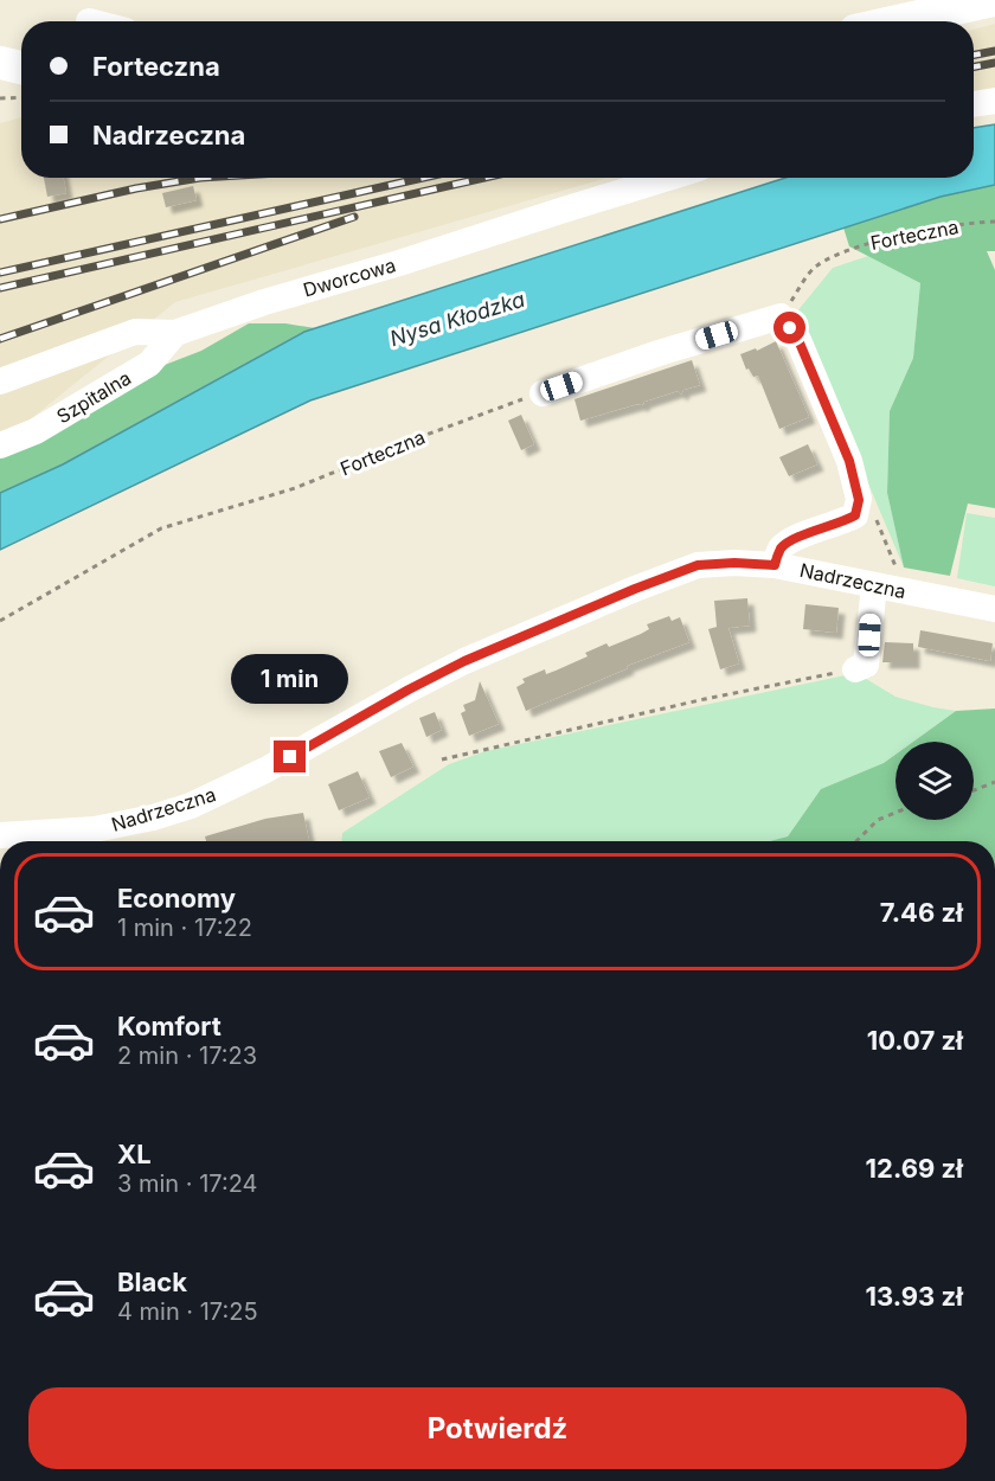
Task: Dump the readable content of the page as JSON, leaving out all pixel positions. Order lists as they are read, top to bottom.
{
  "streets": {
    "street": ["Dworcowa", "Szpitalna", "Nadrzeczna"],
    "path": ["Forteczna"]
  },
  "crossings": [
    ["Dworcowa", "Szpitalna"]
  ],
  "water": ["Nysa Kłodzka"],
  "page": {
    "banner": ["Forteczna", "Nadrzeczna"],
    "bubble": "1 min",
    "list": [
      {
        "name": "Economy",
        "note": "1 min · 17:22",
        "value": "7.46 zł"
      },
      {
        "name": "Komfort",
        "note": "2 min · 17:23",
        "value": "10.07 zł"
      },
      {
        "name": "XL",
        "note": "3 min · 17:24",
        "value": "12.69 zł"
      },
      {
        "name": "Black",
        "note": "4 min · 17:25",
        "value": "13.93 zł"
      }
    ],
    "buttons": "Potwierdź"
  }
}
